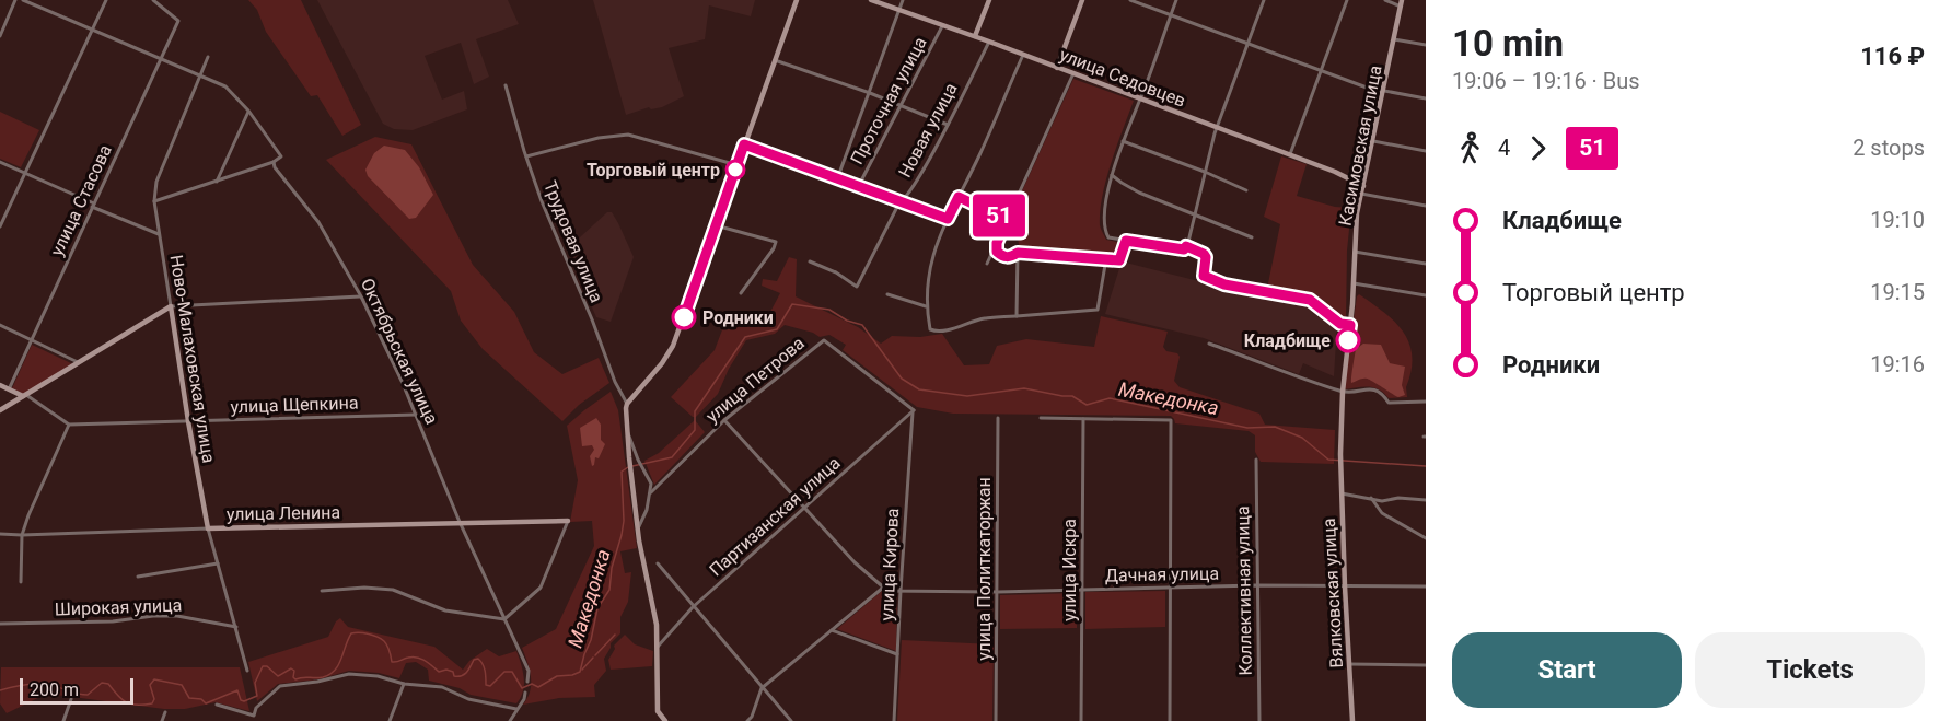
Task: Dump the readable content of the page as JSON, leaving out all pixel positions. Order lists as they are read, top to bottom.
{
  "streets": {
    "main road": [
      "улица Седовцев",
      "Касимовская улица",
      "Ново-Малаховская улица",
      "улица Ленина",
      "Вялковская улица"
    ],
    "street": [
      "Проточная улица",
      "Новая улица",
      "улица Стасова",
      "Трудовая улица",
      "Октябрьская улица",
      "улица Петрова",
      "улица Щепкина",
      "Партизанская улица",
      "улица Кирова",
      "улица Политкаторжан",
      "улица Искра",
      "Дачная улица",
      "Коллективная улица",
      "Широкая улица"
    ]
  },
  "crossings": [
    ["улица Седовцев", "Проточная улица"],
    ["улица Седовцев", "Новая улица"],
    ["улица Седовцев", "Касимовская улица"],
    ["Касимовская улица", "Вялковская улица"],
    ["улица Стасова", "Октябрьская улица"],
    ["Октябрьская улица", "Ново-Малаховская улица"],
    ["Октябрьская улица", "улица Щепкина"],
    ["Октябрьская улица", "улица Ленина"],
    ["Ново-Малаховская улица", "улица Щепкина"],
    ["Ново-Малаховская улица", "улица Ленина"],
    ["Ново-Малаховская улица", "Широкая улица"],
    ["улица Петрова", "Партизанская улица"],
    ["улица Петрова", "улица Кирова"],
    ["Партизанская улица", "улица Кирова"],
    ["улица Кирова", "Дачная улица"],
    ["улица Политкаторжан", "Дачная улица"],
    ["улица Искра", "Дачная улица"],
    ["Дачная улица", "Коллективная улица"],
    ["Дачная улица", "Вялковская улица"]
  ],
  "water": ["Македонка"],
  "places": ["Торговый центр", "Родники", "Кладбище"],
  "lines": ["bus line 51"],
  "scale_bar": "200 m",
  "page": {
    "on_map": "51",
    "heading": ["10 min", "19:06 – 19:16 · Bus", "116 ₽"],
    "legs": ["4", "51", "2 stops"],
    "list": [
      {
        "name": "Кладбище",
        "value": "19:10"
      },
      {
        "name": "Торговый центр",
        "value": "19:15"
      },
      {
        "name": "Родники",
        "value": "19:16"
      }
    ],
    "buttons": ["Start", "Tickets"],
    "scale": "200 m"
  }
}
